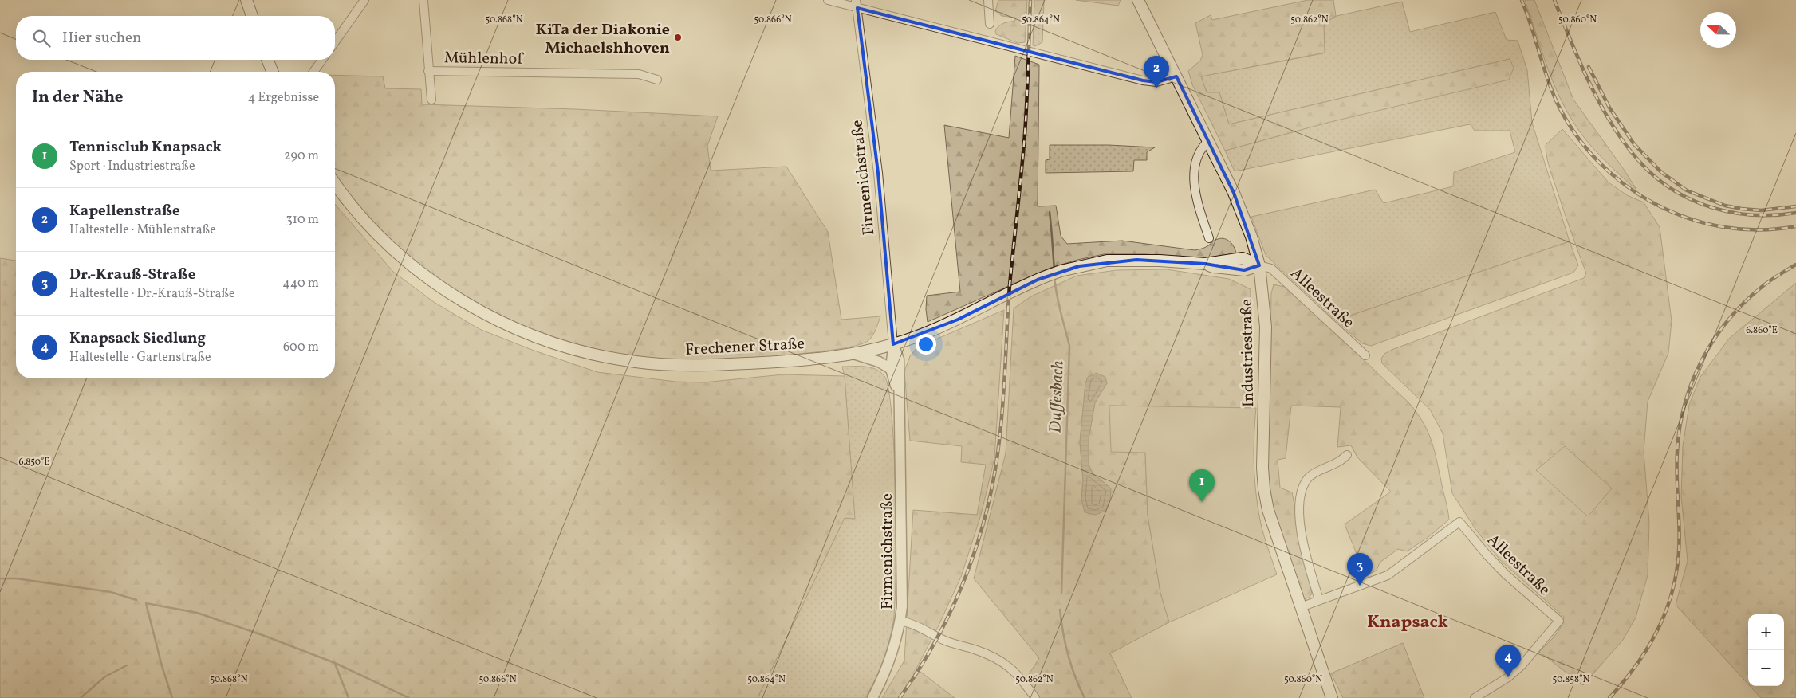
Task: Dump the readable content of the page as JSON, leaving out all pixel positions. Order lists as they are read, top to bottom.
{
  "streets": {
    "main road": ["Frechener Straße", "Industriestraße"],
    "street": ["Mühlenhof", "Firmenichstraße", "Alleestraße"]
  },
  "crossings": [
    ["Firmenichstraße", "Frechener Straße"],
    ["Alleestraße", "Frechener Straße"],
    ["Alleestraße", "Industriestraße"],
    ["Frechener Straße", "Industriestraße"]
  ],
  "districts": ["Knapsack"],
  "water": ["Duffesbach"],
  "places": ["KiTa der Diakonie Michaelshhoven"],
  "north": "left",
  "page": {
    "search": "Hier suchen",
    "pins": [
      "2",
      "1",
      "3",
      "4"
    ],
    "heading": ["In der Nähe", "4 Ergebnisse"],
    "list": [
      {
        "mark": "1",
        "name": "Tennisclub Knapsack",
        "note": "Sport · Industriestraße",
        "value": "290 m"
      },
      {
        "mark": "2",
        "name": "Kapellenstraße",
        "note": "Haltestelle · Mühlenstraße",
        "value": "310 m"
      },
      {
        "mark": "3",
        "name": "Dr.-Krauß-Straße",
        "note": "Haltestelle · Dr.-Krauß-Straße",
        "value": "440 m"
      },
      {
        "mark": "4",
        "name": "Knapsack Siedlung",
        "note": "Haltestelle · Gartenstraße",
        "value": "600 m"
      }
    ],
    "map_buttons": ["+", "−"]
  },
  "coordinates": [
    "50.862°N",
    "50.868°N",
    "50.866°N",
    "50.864°N",
    "50.860°N",
    "6.860°E",
    "6.850°E",
    "50.858°N"
  ]
}
